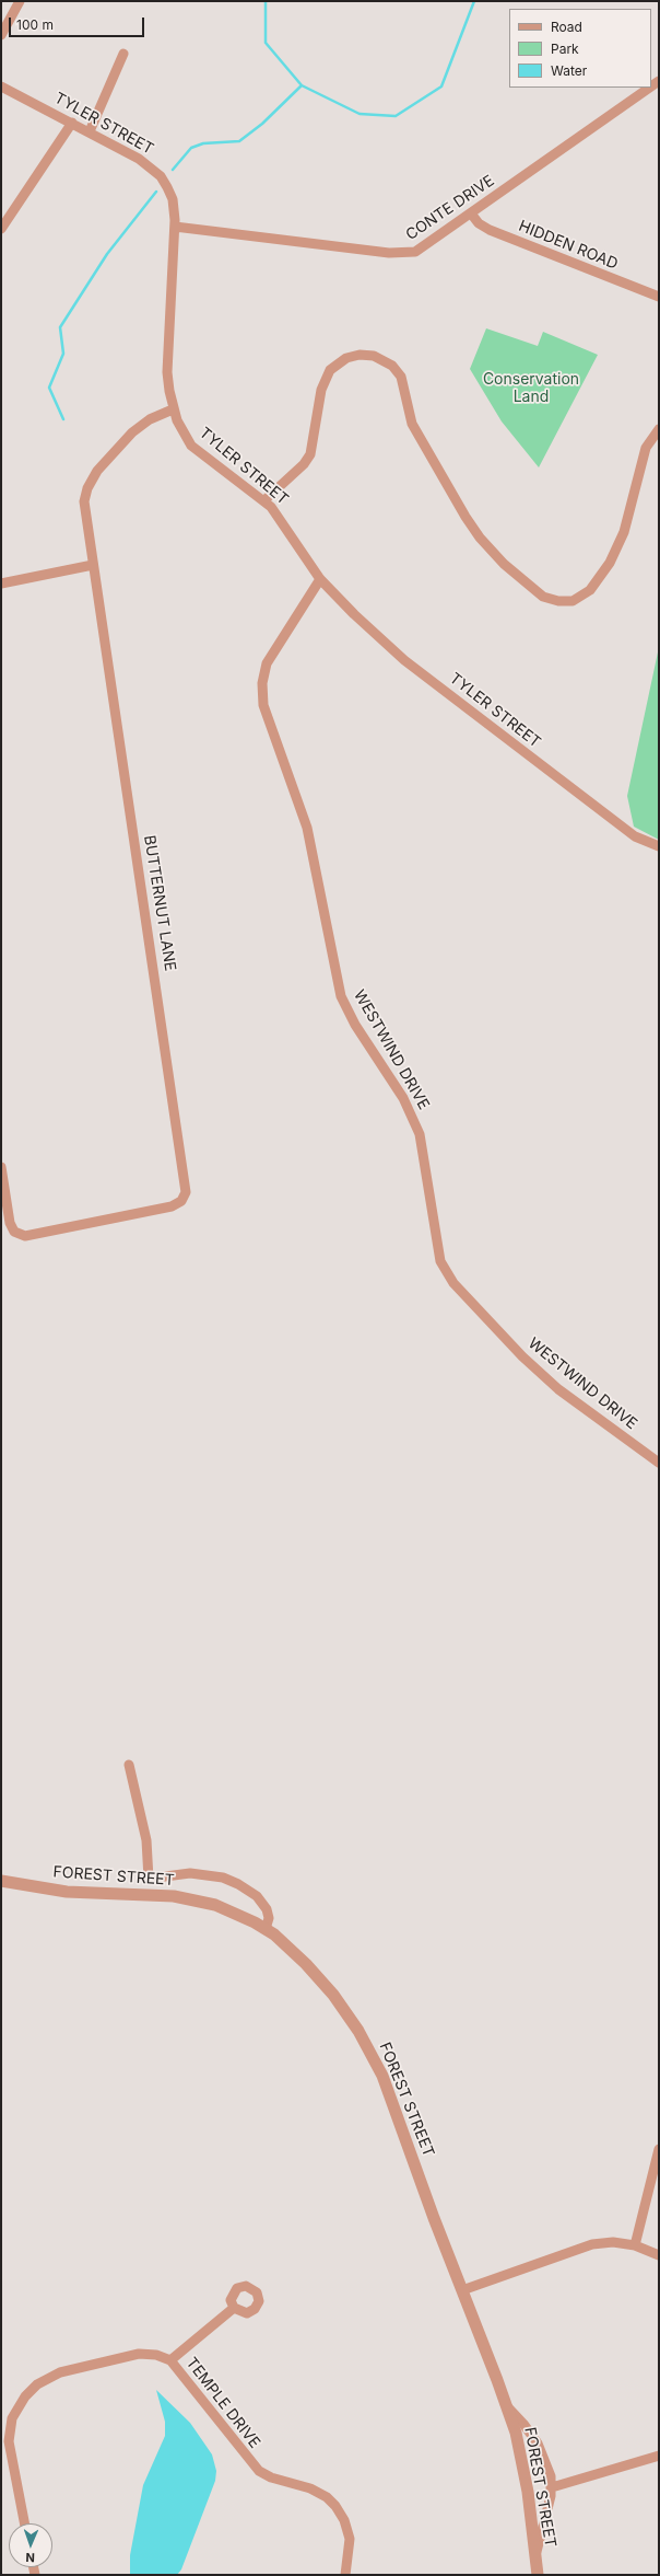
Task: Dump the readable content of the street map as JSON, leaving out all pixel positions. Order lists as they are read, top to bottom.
{
  "streets": {
    "street": [
      "TYLER STREET",
      "CONTE DRIVE",
      "HIDDEN ROAD",
      "BUTTERNUT LANE",
      "WESTWIND DRIVE",
      "FOREST STREET",
      "TEMPLE DRIVE"
    ]
  },
  "crossings": [
    ["TYLER STREET", "CONTE DRIVE"],
    ["TYLER STREET", "BUTTERNUT LANE"],
    ["TYLER STREET", "WESTWIND DRIVE"],
    ["CONTE DRIVE", "HIDDEN ROAD"]
  ],
  "parks": ["Conservation Land"],
  "legend": ["Road", "Park", "Water"],
  "scale_bar": "100 m",
  "north": "bottom"
}
